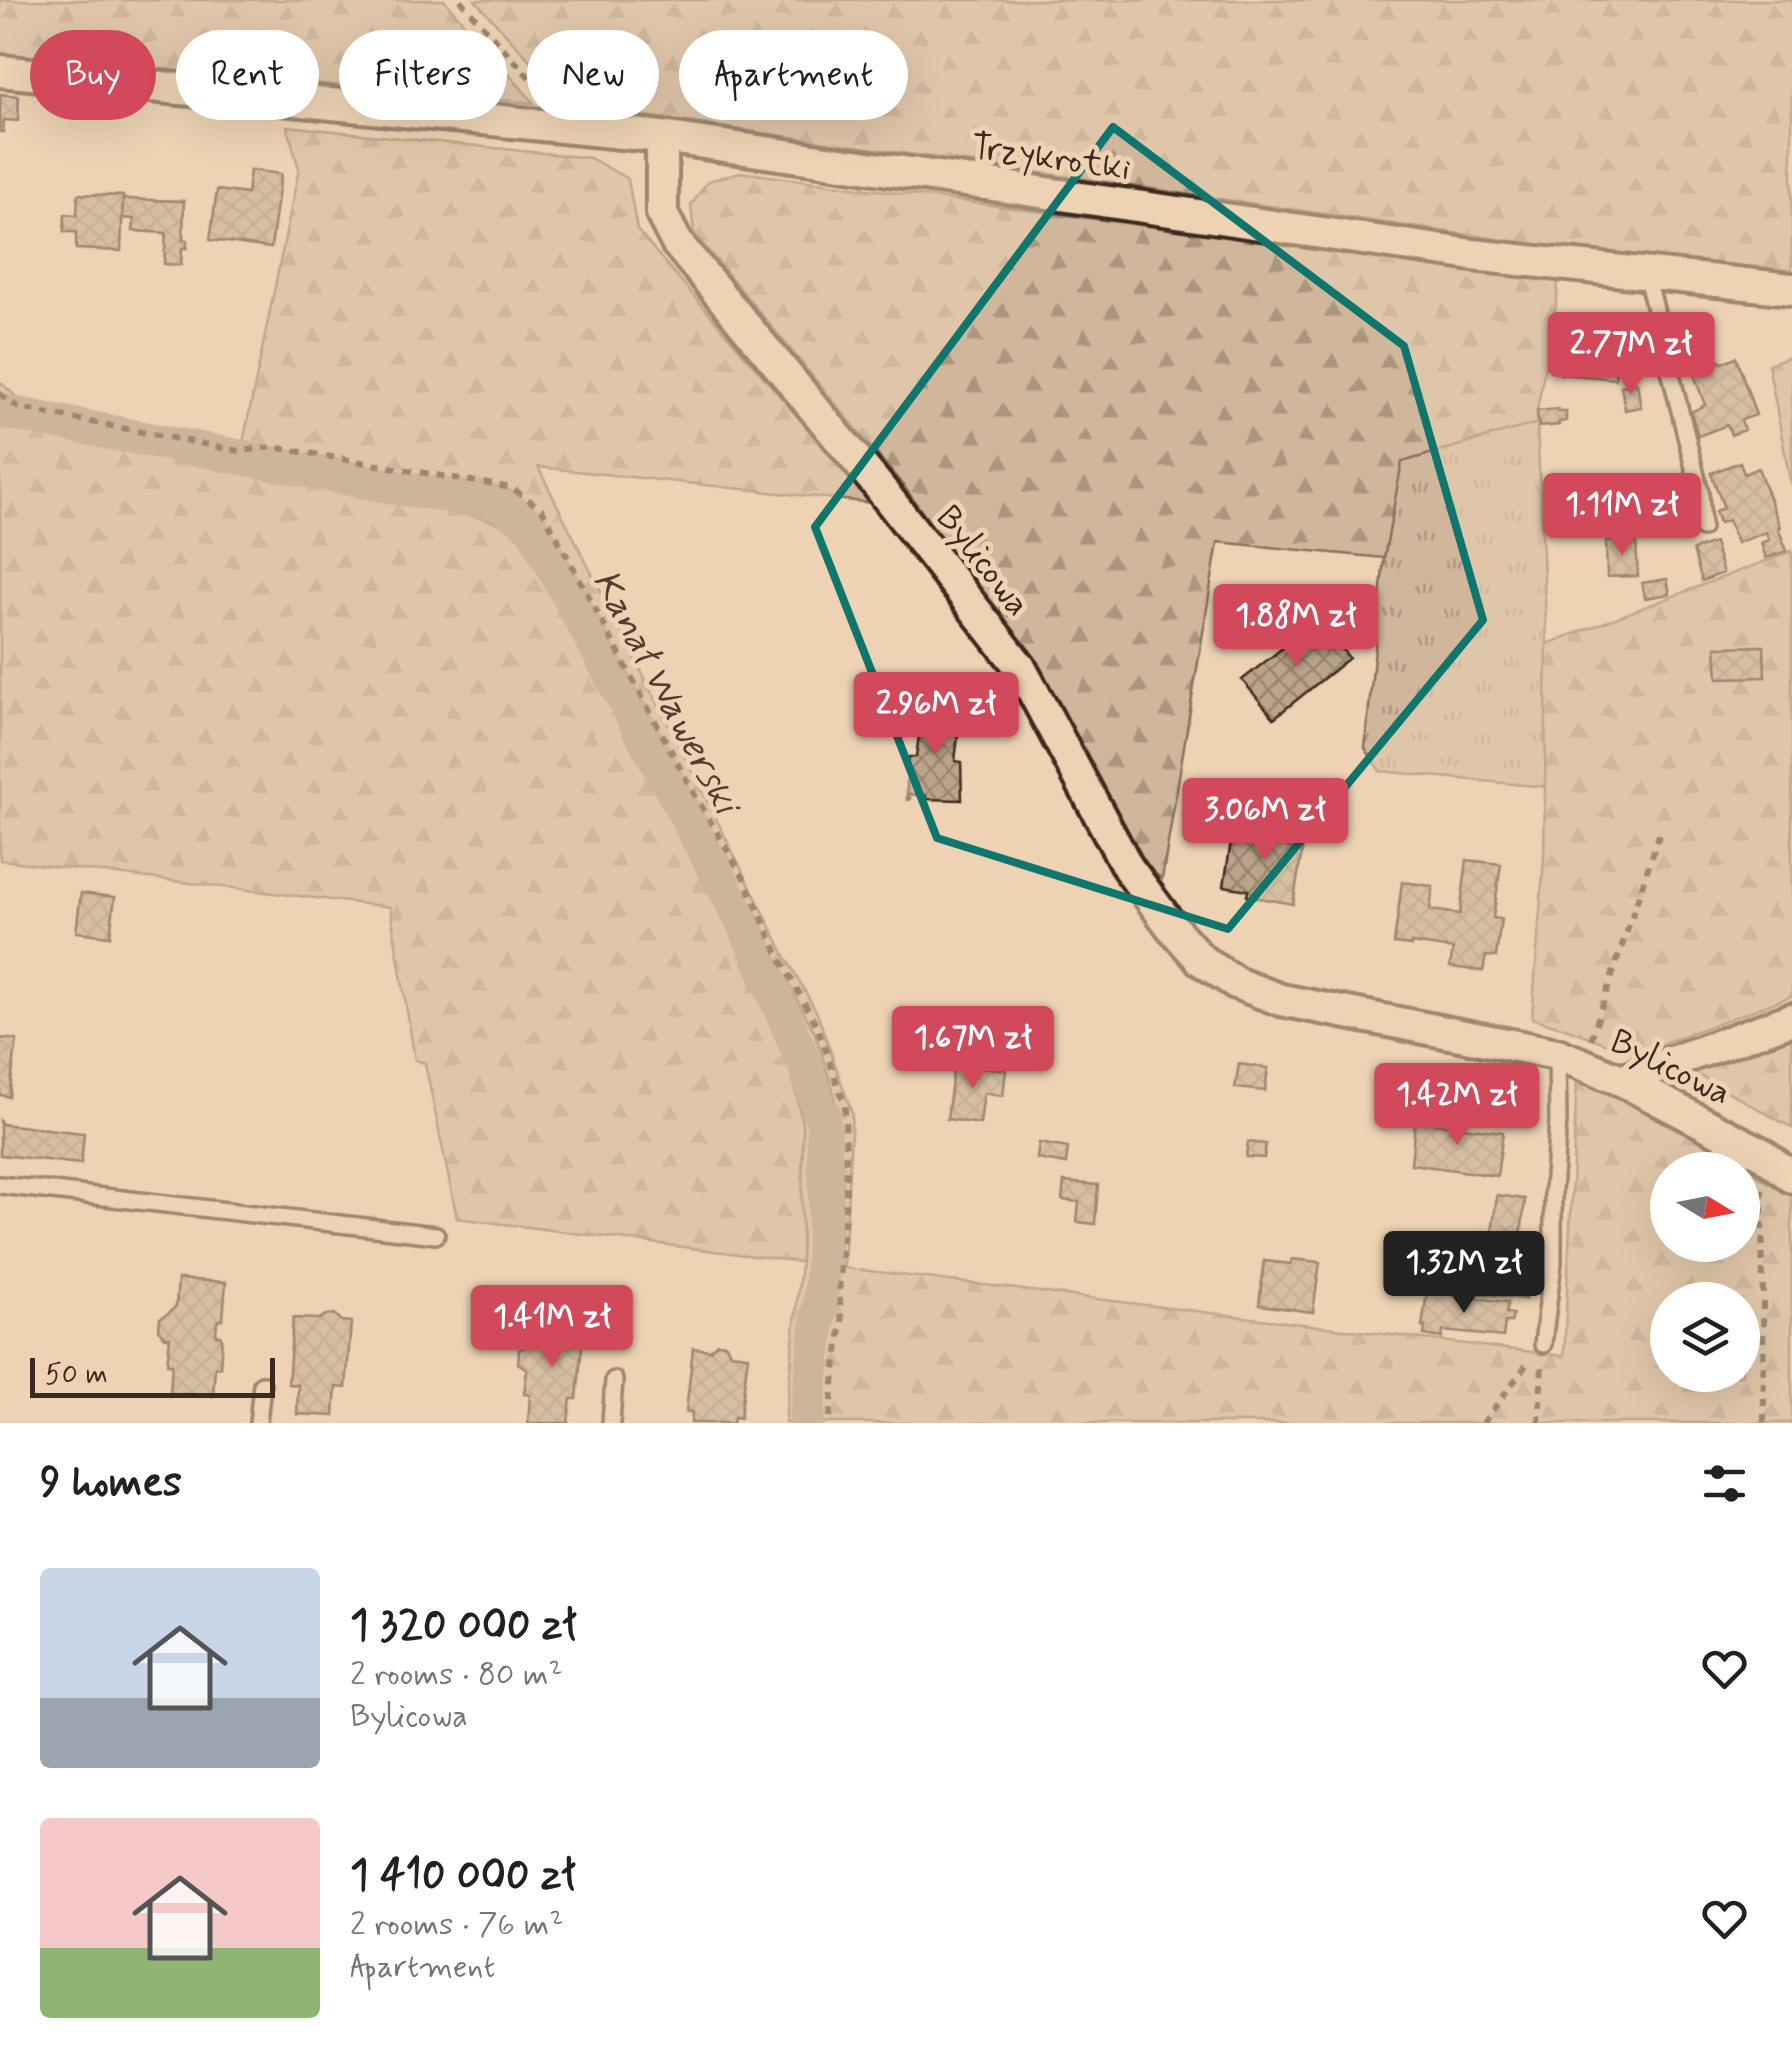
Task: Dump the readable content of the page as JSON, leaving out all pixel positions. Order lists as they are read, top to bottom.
{
  "streets": {
    "street": ["Trzykrotki", "Bylicowa"]
  },
  "crossings": [
    ["Trzykrotki", "Bylicowa"]
  ],
  "water": ["Kanał Wawerski"],
  "scale_bar": "50 m",
  "north": "right",
  "page": {
    "chip": [
      "Buy",
      "Rent",
      "Filters",
      "New",
      "Apartment"
    ],
    "price": [
      "2.77M zł",
      "1.11M zł",
      "1.88M zł",
      "2.96M zł",
      "3.06M zł",
      "1.67M zł",
      "1.42M zł",
      "1.32M zł",
      "1.41M zł"
    ],
    "scale": "50 m",
    "heading": "9 homes",
    "list": [
      {
        "name": "1 320 000 zł",
        "note": "2 rooms · 80 m² · Bylicowa"
      },
      {
        "name": "1 410 000 zł",
        "note": "2 rooms · 76 m² · Apartment"
      }
    ]
  }
}
